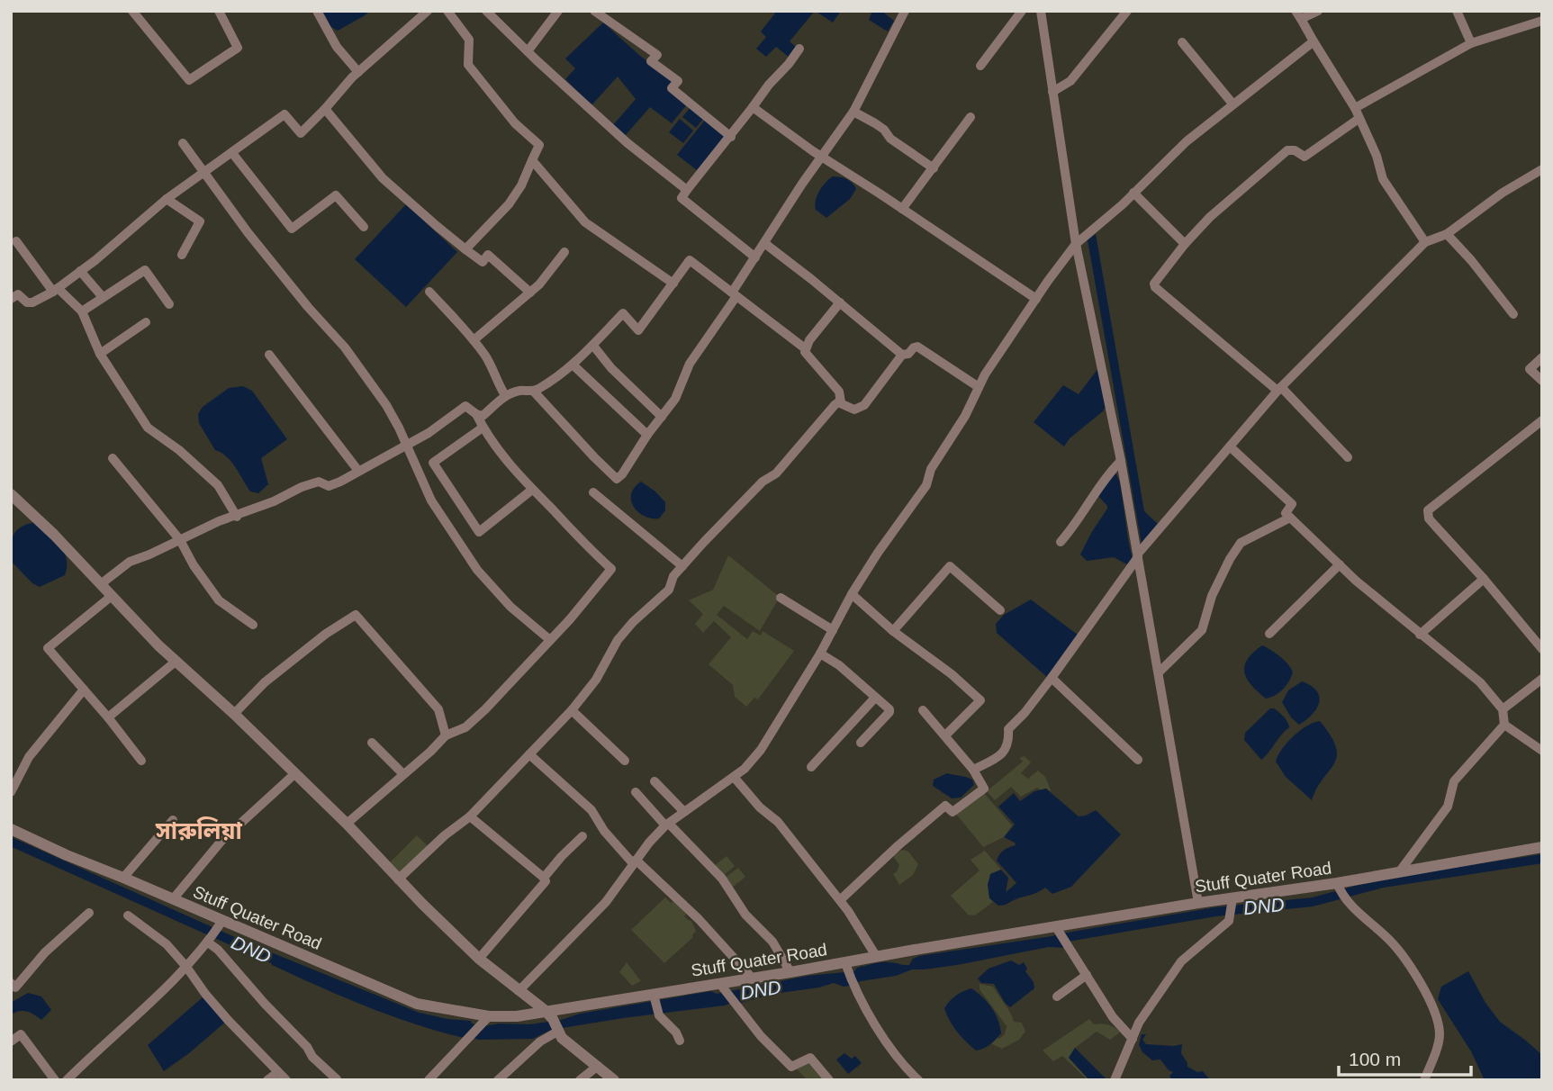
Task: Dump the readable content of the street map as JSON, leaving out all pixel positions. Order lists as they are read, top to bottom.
{
  "streets": {
    "street": ["Stuff Quater Road"]
  },
  "districts": ["সারুলিয়া"],
  "water": ["DND"],
  "scale_bar": "100 m"
}
